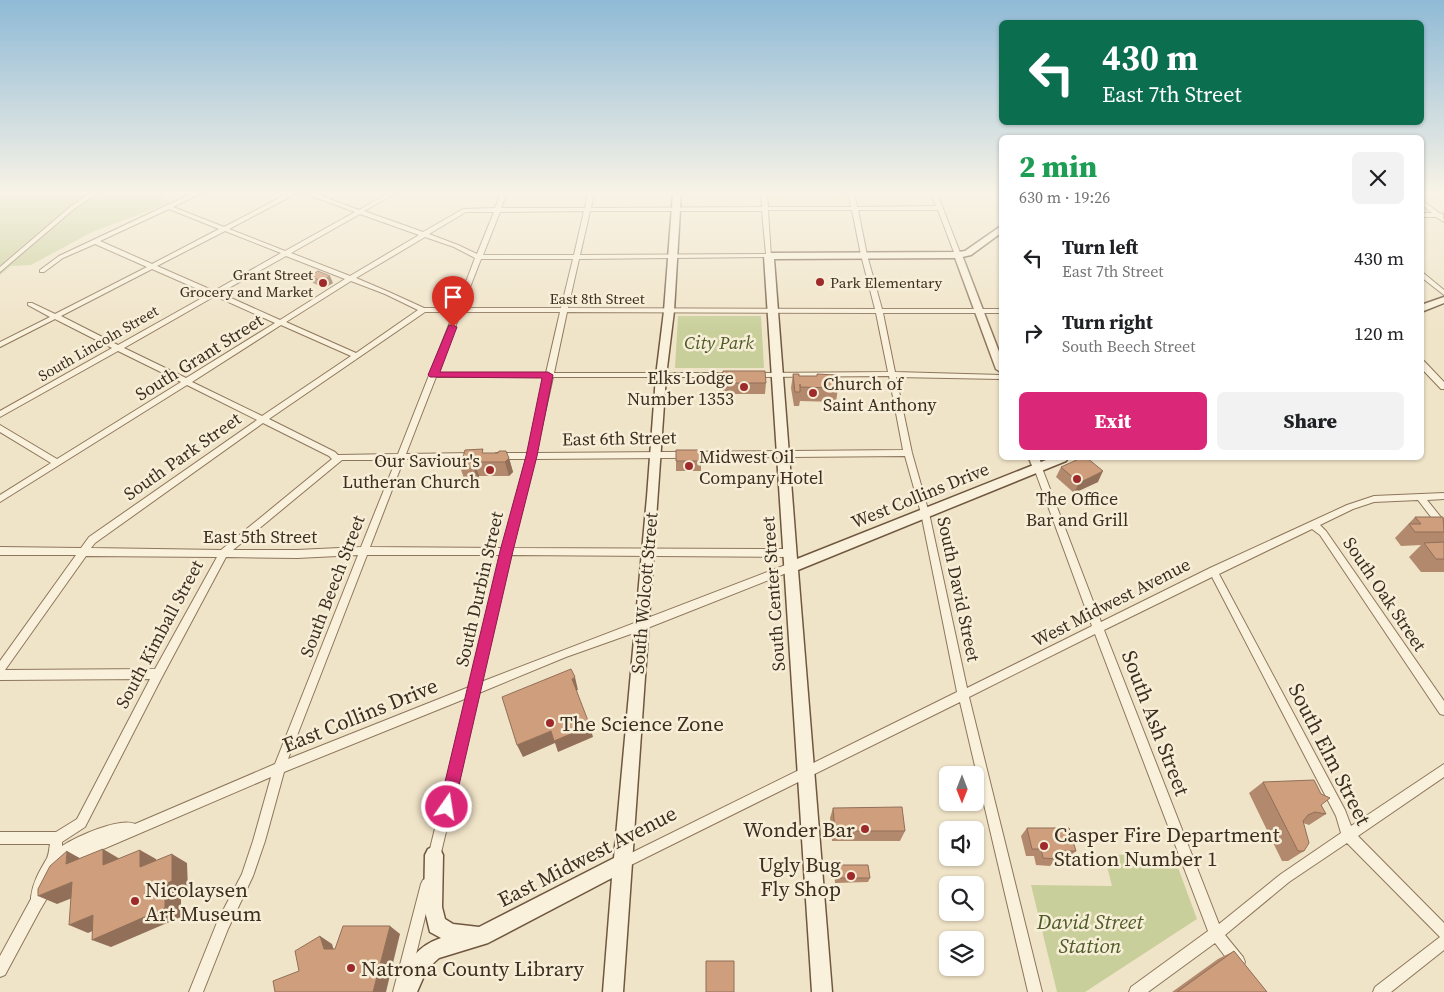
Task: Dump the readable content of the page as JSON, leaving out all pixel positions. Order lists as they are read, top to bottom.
{
  "streets": {
    "main road": [
      "West Collins Drive",
      "South Wolcott Street",
      "South Center Street",
      "East Midwest Avenue"
    ],
    "street": [
      "East 8th Street",
      "South Lincoln Street",
      "South Grant Street",
      "East 6th Street",
      "South Park Street",
      "East 5th Street",
      "South Beech Street",
      "South Durbin Street",
      "South David Street",
      "South Oak Street",
      "West Midwest Avenue",
      "South Kimball Street",
      "East Collins Drive",
      "South Ash Street",
      "South Elm Street"
    ]
  },
  "crossings": [
    ["East 8th Street", "South Park Street"],
    ["East 8th Street", "South Beech Street"],
    ["East 8th Street", "South Durbin Street"],
    ["East 8th Street", "South David Street"],
    ["East 8th Street", "South Wolcott Street"],
    ["East 8th Street", "South Center Street"],
    ["East 6th Street", "South Beech Street"],
    ["East 6th Street", "South Durbin Street"],
    ["East 6th Street", "South Wolcott Street"],
    ["East 6th Street", "South Center Street"],
    ["East 6th Street", "South Kimball Street"],
    ["South Park Street", "East 5th Street"],
    ["West Collins Drive", "East 5th Street"],
    ["West Collins Drive", "South David Street"],
    ["West Collins Drive", "South Center Street"],
    ["West Collins Drive", "East Collins Drive"],
    ["West Collins Drive", "South Ash Street"],
    ["East 5th Street", "South Beech Street"],
    ["East 5th Street", "South Durbin Street"],
    ["East 5th Street", "South Wolcott Street"],
    ["East 5th Street", "South Center Street"],
    ["East 5th Street", "South Kimball Street"],
    ["East 5th Street", "East Collins Drive"],
    ["South Beech Street", "East Collins Drive"],
    ["South Durbin Street", "East Collins Drive"],
    ["South David Street", "West Midwest Avenue"],
    ["South Wolcott Street", "East Collins Drive"],
    ["South Wolcott Street", "East Midwest Avenue"],
    ["South Center Street", "West Midwest Avenue"],
    ["South Center Street", "East Collins Drive"],
    ["South Center Street", "East Midwest Avenue"],
    ["South Oak Street", "West Midwest Avenue"],
    ["West Midwest Avenue", "South Ash Street"],
    ["West Midwest Avenue", "South Elm Street"],
    ["West Midwest Avenue", "East Midwest Avenue"]
  ],
  "parks": ["City Park", "David Street Station"],
  "places": [
    "Park Elementary",
    "Grant Street Grocery and Market",
    "Elks Lodge Number 1353",
    "Church of Saint Anthony",
    "Midwest Oil Company Hotel",
    "Our Saviour's Lutheran Church",
    "The Office Bar and Grill",
    "The Science Zone",
    "Wonder Bar",
    "Casper Fire Department Station Number 1",
    "Ugly Bug Fly Shop",
    "Nicolaysen Art Museum",
    "Natrona County Library"
  ],
  "north": "bottom",
  "page": {
    "turn": ["430 m", "East 7th Street"],
    "heading": ["2 min", "630 m · 19:26"],
    "list": [
      {
        "name": "Turn left",
        "note": "East 7th Street",
        "value": "430 m"
      },
      {
        "name": "Turn right",
        "note": "South Beech Street",
        "value": "120 m"
      }
    ],
    "buttons": ["Exit", "Share"]
  }
}
